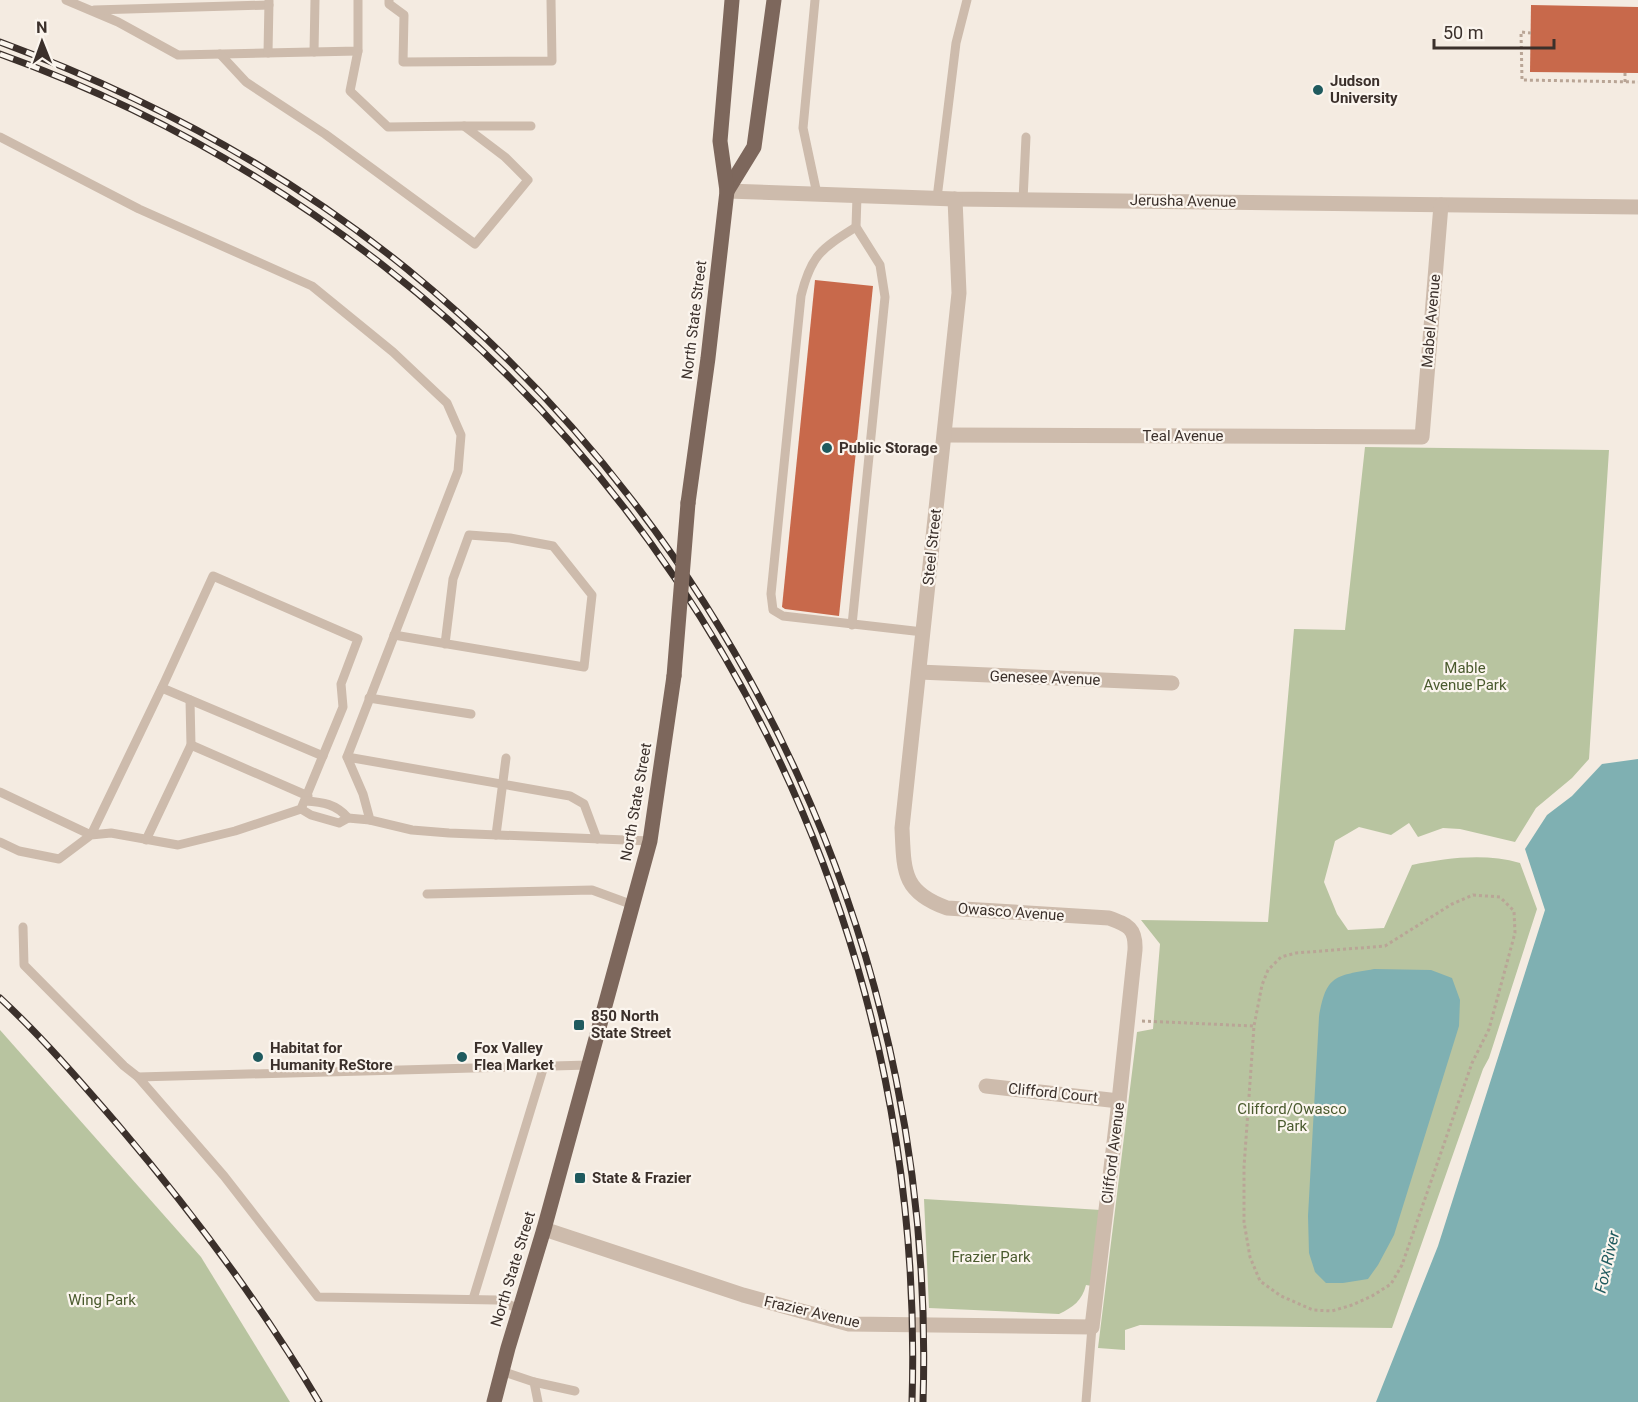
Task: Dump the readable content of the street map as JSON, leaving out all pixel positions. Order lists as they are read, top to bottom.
{
  "streets": {
    "main road": ["North State Street"],
    "street": [
      "Jerusha Avenue",
      "Mabel Avenue",
      "Teal Avenue",
      "Steel Street",
      "Genesee Avenue",
      "Owasco Avenue",
      "Clifford Court",
      "Clifford Avenue",
      "Frazier Avenue"
    ]
  },
  "crossings": [
    ["Jerusha Avenue", "North State Street"],
    ["Jerusha Avenue", "Mabel Avenue"],
    ["Jerusha Avenue", "Steel Street"],
    ["North State Street", "Frazier Avenue"],
    ["Mabel Avenue", "Teal Avenue"],
    ["Teal Avenue", "Steel Street"],
    ["Steel Street", "Genesee Avenue"],
    ["Steel Street", "Owasco Avenue"],
    ["Owasco Avenue", "Clifford Avenue"],
    ["Clifford Court", "Clifford Avenue"],
    ["Clifford Avenue", "Frazier Avenue"]
  ],
  "water": ["Fox River"],
  "parks": [
    "Mable Avenue Park",
    "Clifford/Owasco Park",
    "Frazier Park",
    "Wing Park"
  ],
  "places": {
    "other": [
      "Judson University",
      "Public Storage",
      "Habitat for Humanity ReStore",
      "Fox Valley Flea Market"
    ],
    "transit": ["850 North State Street", "State & Frazier"]
  },
  "scale_bar": "50 m",
  "north": "top"
}
